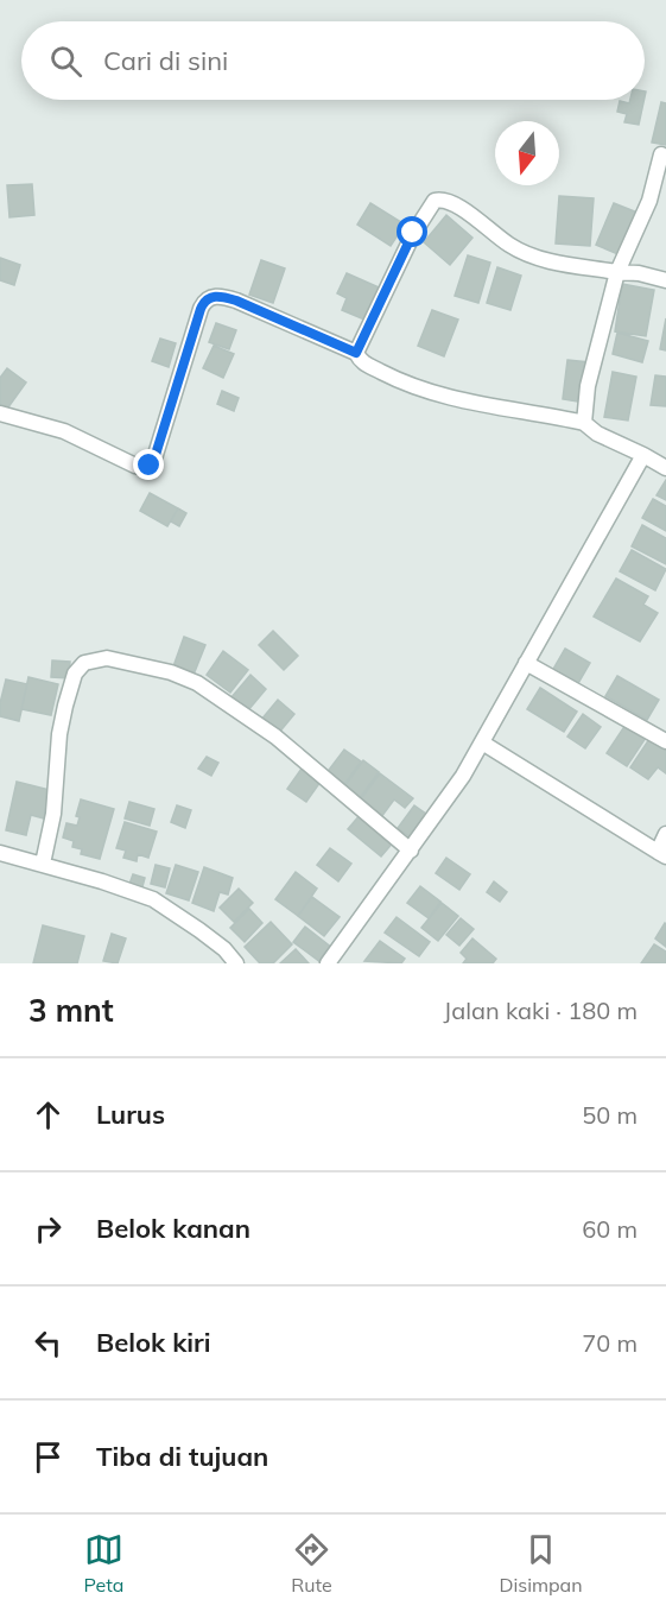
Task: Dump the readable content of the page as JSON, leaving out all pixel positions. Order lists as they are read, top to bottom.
{
  "north": "bottom",
  "page": {
    "search": "Cari di sini",
    "heading": ["3 mnt", "Jalan kaki · 180 m"],
    "list": [
      ["Lurus", "50 m"],
      ["Belok kanan", "60 m"],
      ["Belok kiri", "70 m"],
      "Tiba di tujuan"
    ],
    "nav": ["Peta", "Rute", "Disimpan"]
  }
}
